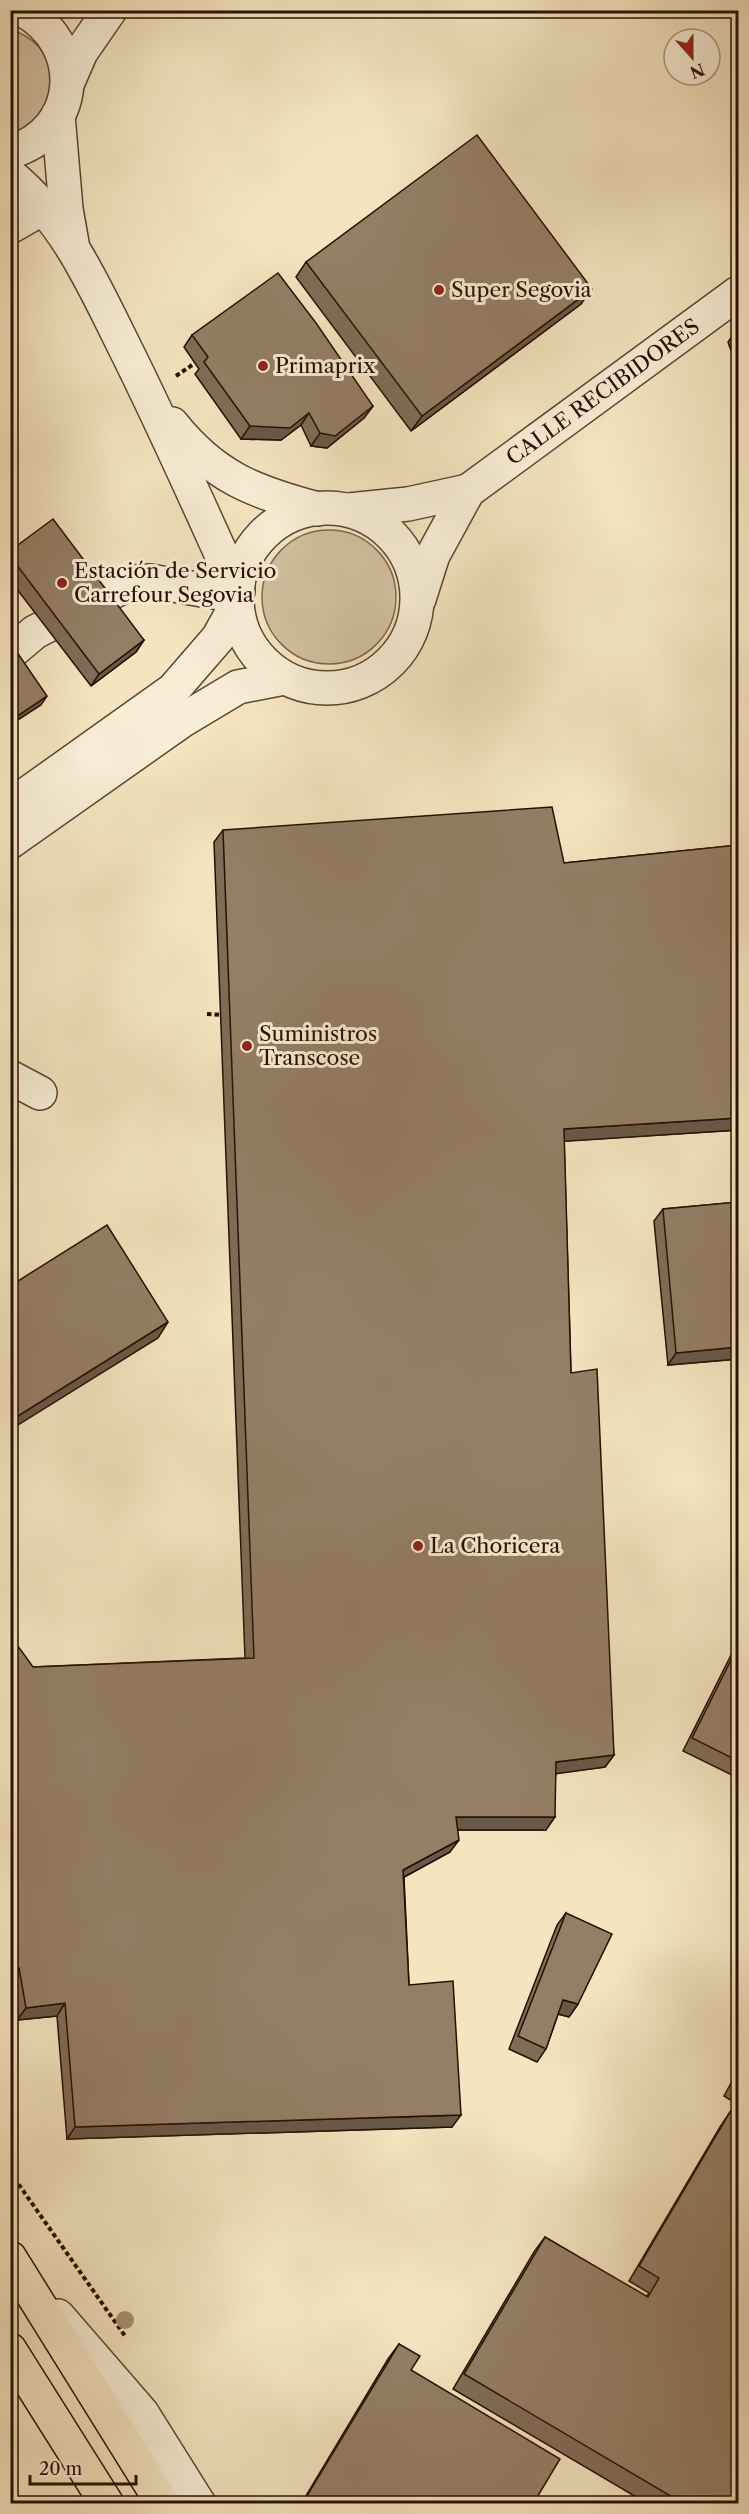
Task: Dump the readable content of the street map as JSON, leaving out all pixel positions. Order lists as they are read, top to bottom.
{
  "streets": {
    "street": ["CALLE RECIBIDORES"]
  },
  "places": [
    "Super Segovia",
    "Primaprix",
    "Estación de Servicio Carrefour Segovia",
    "Suministros Transcose",
    "La Choricera"
  ],
  "scale_bar": "20 m",
  "north": "bottom"
}
